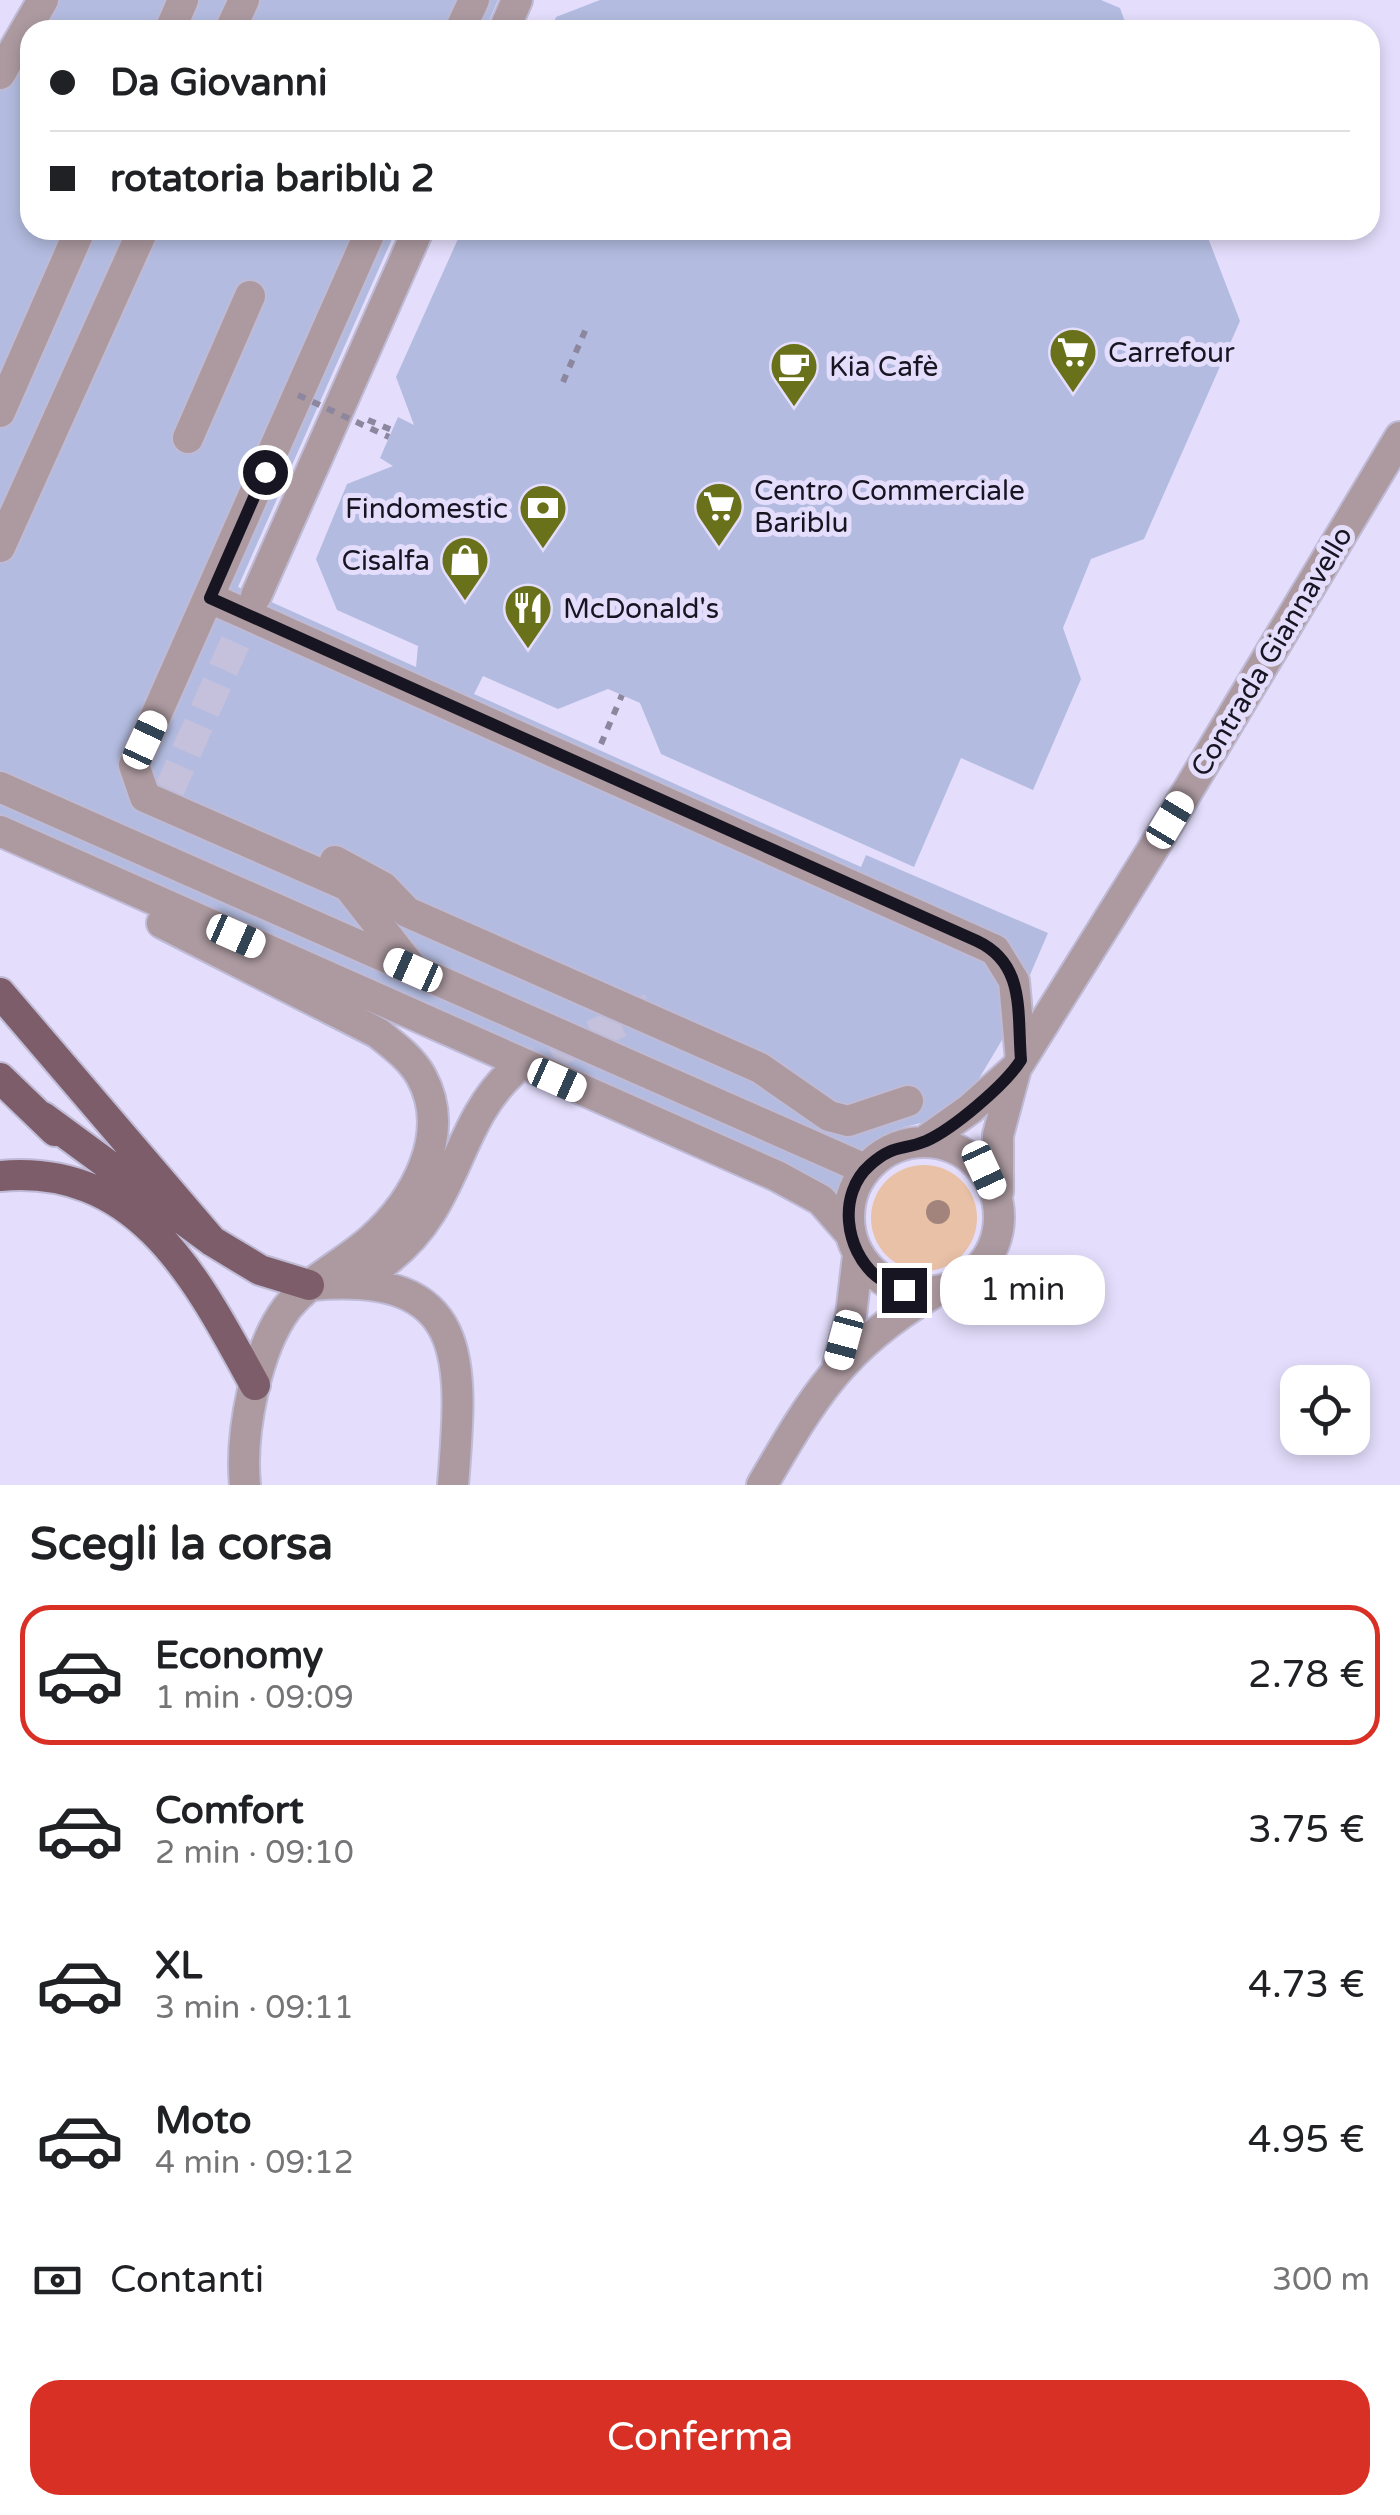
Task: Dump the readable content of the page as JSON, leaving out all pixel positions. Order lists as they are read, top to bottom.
{
  "streets": {
    "street": ["Contrada Giannavello"]
  },
  "places": {
    "supermarket": ["Carrefour", "Centro Commerciale Bariblu"],
    "cafe": ["Kia Cafè"],
    "bank": ["Findomestic"],
    "shop": ["Cisalfa"],
    "restaurant": ["McDonald's"]
  },
  "page": {
    "banner": ["Da Giovanni", "rotatoria bariblù 2"],
    "bubble": "1 min",
    "heading": "Scegli la corsa",
    "list": [
      {
        "name": "Economy",
        "note": "1 min · 09:09",
        "value": "2.78 €"
      },
      {
        "name": "Comfort",
        "note": "2 min · 09:10",
        "value": "3.75 €"
      },
      {
        "name": "XL",
        "note": "3 min · 09:11",
        "value": "4.73 €"
      },
      {
        "name": "Moto",
        "note": "4 min · 09:12",
        "value": "4.95 €"
      }
    ],
    "pay": ["Contanti", "300 m"],
    "buttons": "Conferma"
  }
}
